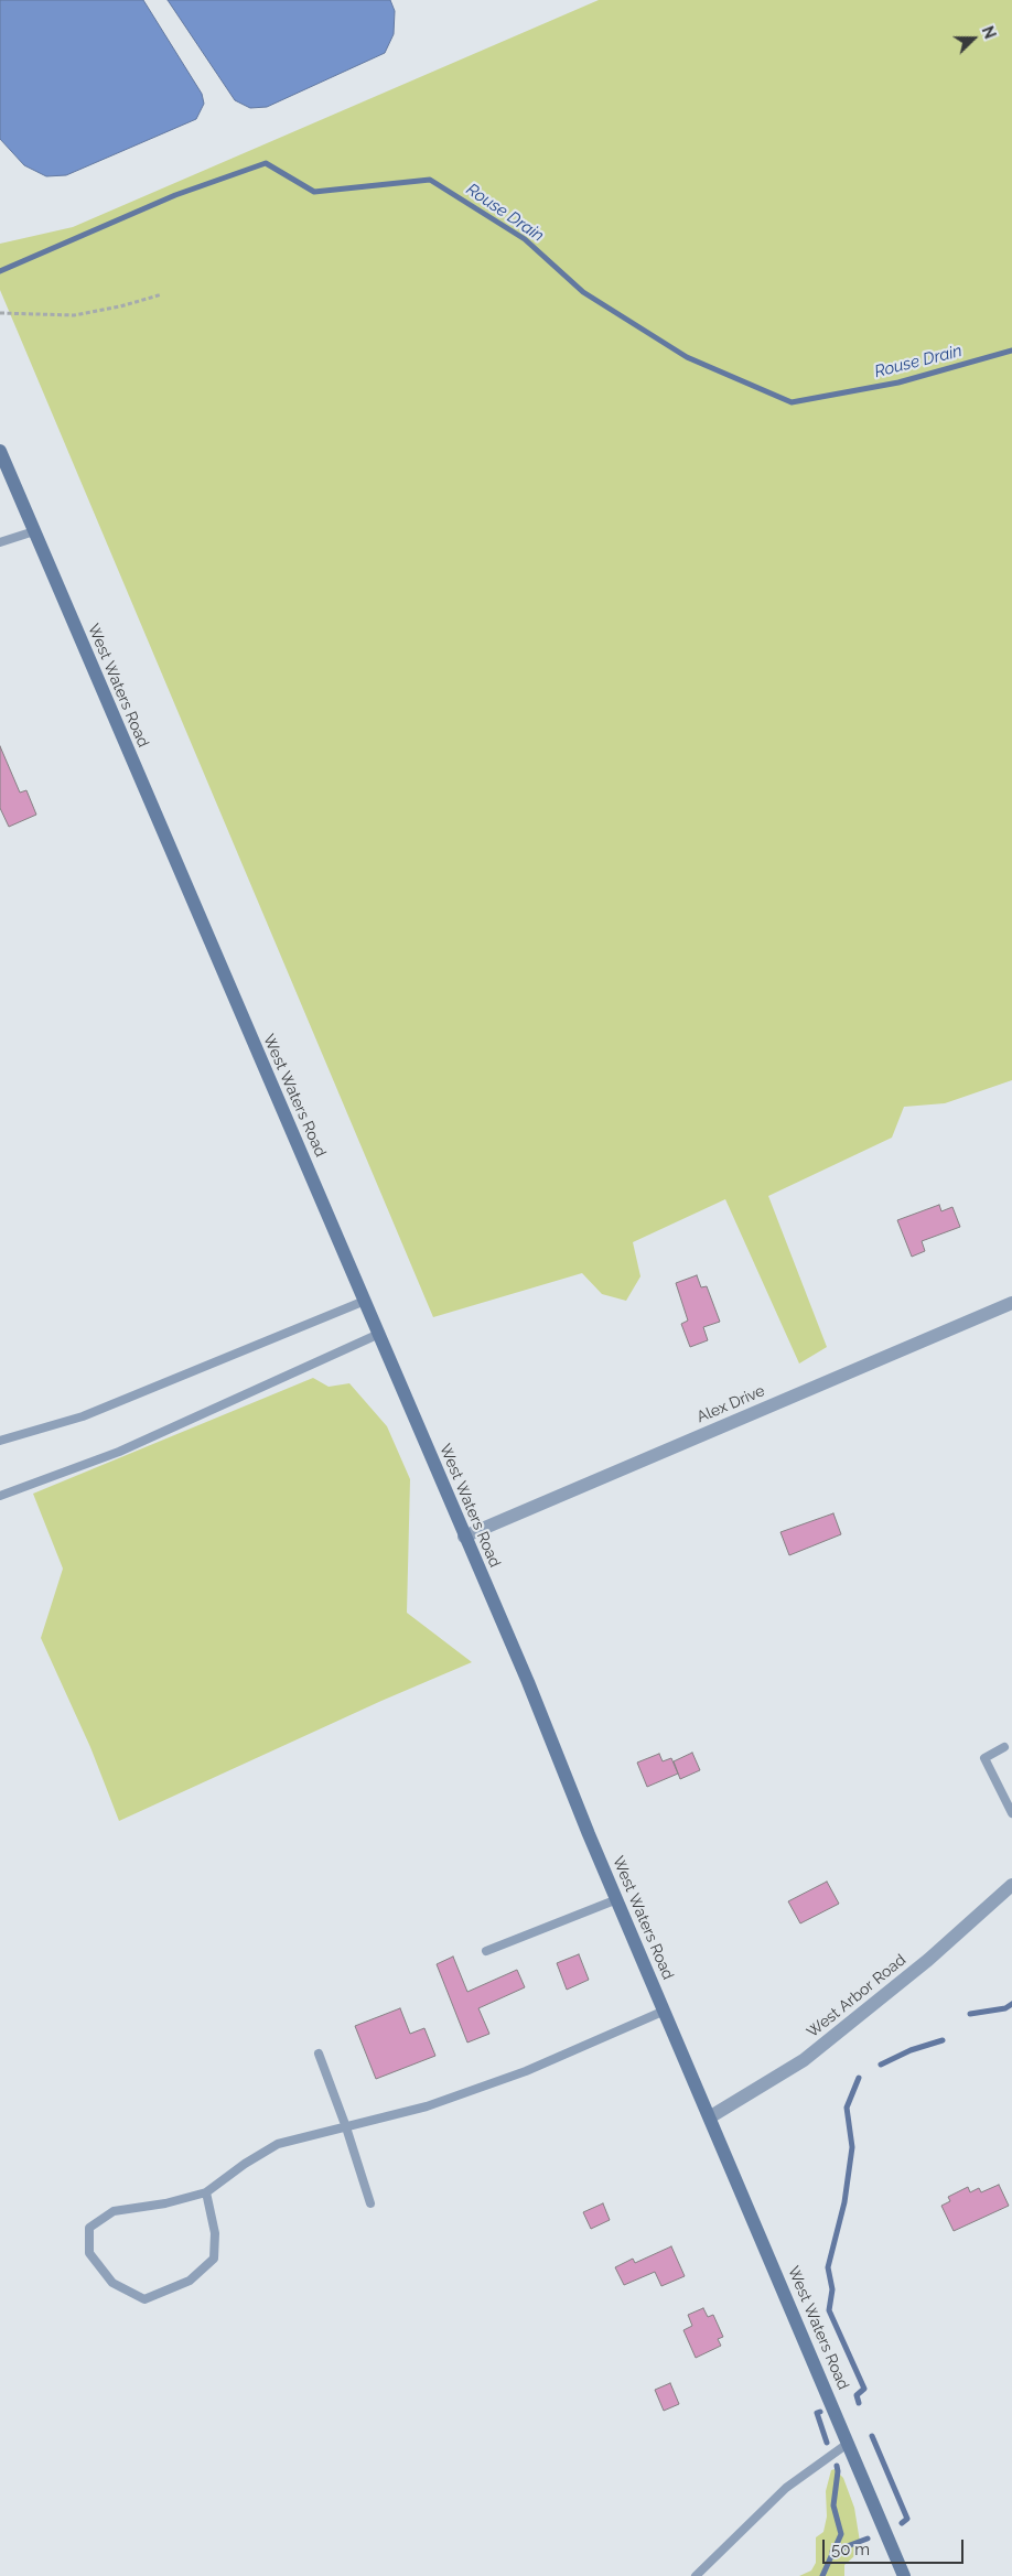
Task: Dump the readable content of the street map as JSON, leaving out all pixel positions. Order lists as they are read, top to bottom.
{
  "streets": {
    "street": ["West Waters Road", "Alex Drive", "West Arbor Road"]
  },
  "crossings": [
    ["West Waters Road", "Alex Drive"],
    ["West Waters Road", "West Arbor Road"]
  ],
  "water": ["Rouse Drain"],
  "scale_bar": "50 m",
  "north": "right"
}
